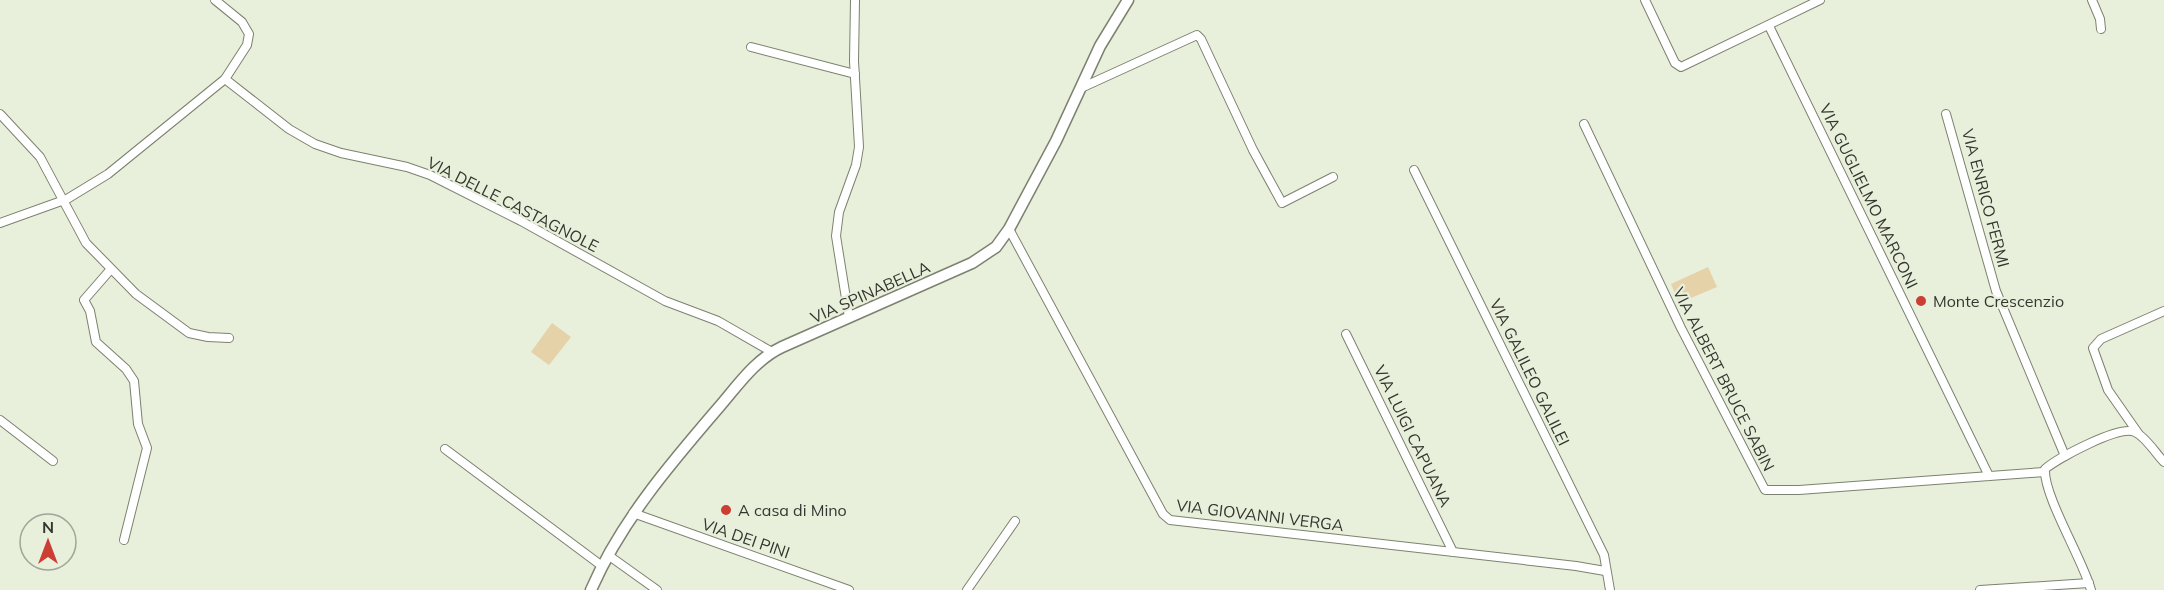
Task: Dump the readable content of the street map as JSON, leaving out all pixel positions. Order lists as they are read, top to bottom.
{
  "streets": {
    "street": [
      "VIA GUGLIELMO MARCONI",
      "VIA ENRICO FERMI",
      "VIA DELLE CASTAGNOLE",
      "VIA SPINABELLA",
      "VIA GALILEO GALILEI",
      "VIA ALBERT BRUCE SABIN",
      "VIA LUIGI CAPUANA",
      "VIA GIOVANNI VERGA",
      "VIA DEI PINI"
    ]
  },
  "crossings": [
    ["VIA GUGLIELMO MARCONI", "VIA ALBERT BRUCE SABIN"],
    ["VIA DELLE CASTAGNOLE", "VIA SPINABELLA"],
    ["VIA SPINABELLA", "VIA GIOVANNI VERGA"],
    ["VIA SPINABELLA", "VIA DEI PINI"],
    ["VIA GALILEO GALILEI", "VIA GIOVANNI VERGA"],
    ["VIA LUIGI CAPUANA", "VIA GIOVANNI VERGA"]
  ],
  "places": ["Monte Crescenzio", "A casa di Mino"],
  "north": "top"
}
